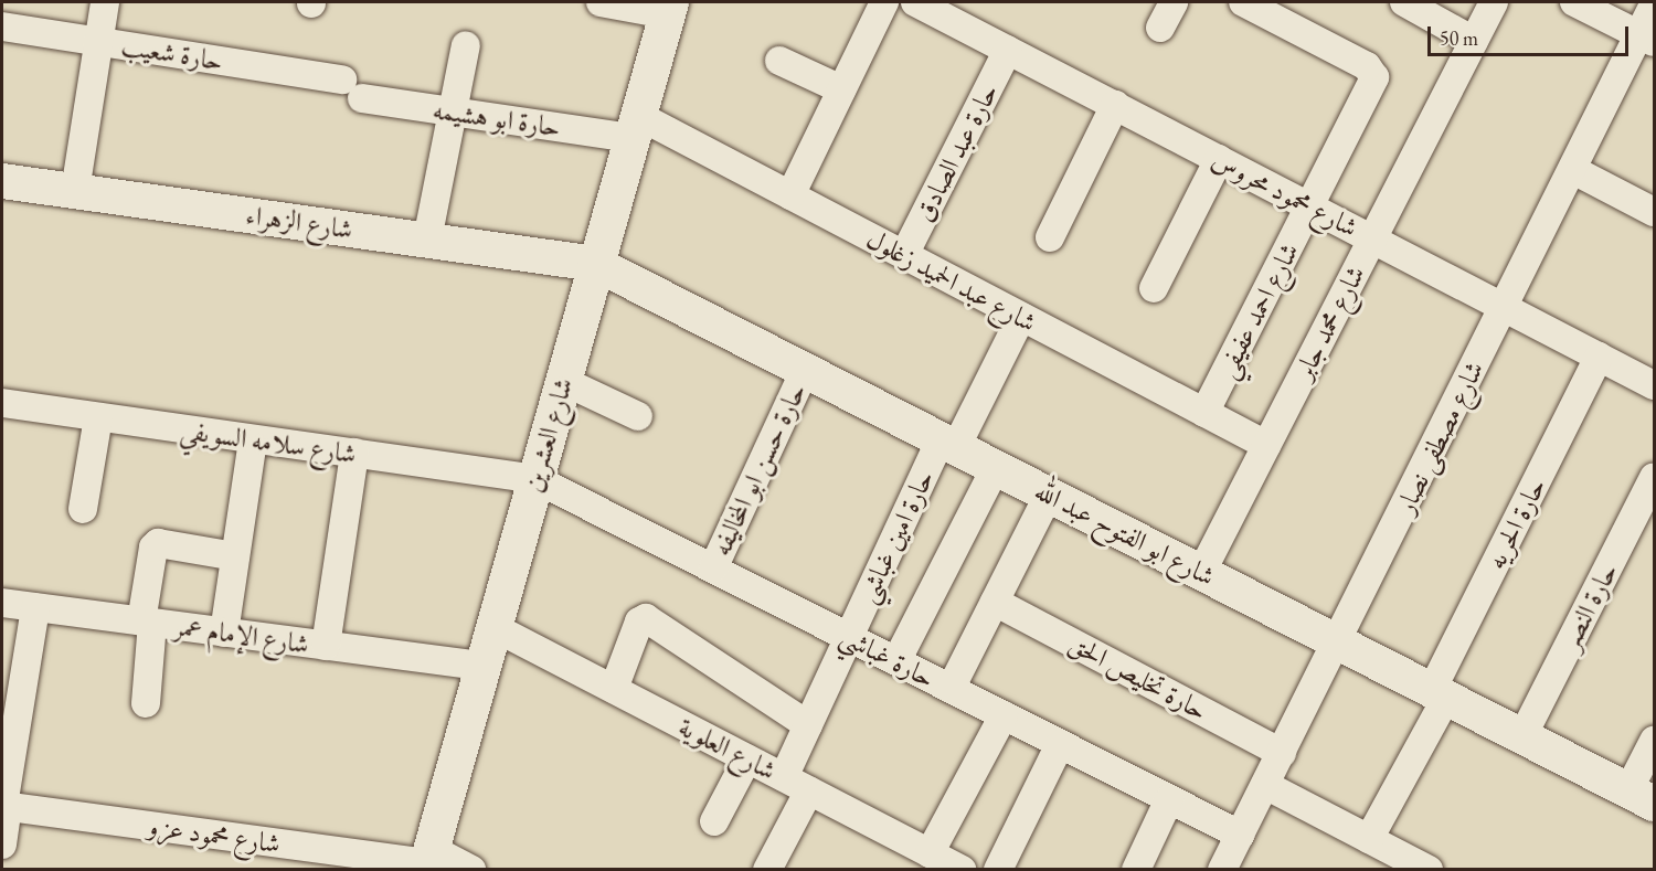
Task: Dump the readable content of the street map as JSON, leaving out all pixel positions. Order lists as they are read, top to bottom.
{
  "streets": {
    "main road": ["شارع العشرين"],
    "street": [
      "حارة شعيب",
      "حارة ابو هشيمه",
      "حارة عبد الصادق",
      "شارع محمود محروس",
      "شارع الزهراء",
      "شارع عبد الحميد زغلول",
      "شارع احمد عفيفي",
      "شارع محمد جابر",
      "شارع مصطفى نصار",
      "شارع سلامه السويفي",
      "حارة حسن ابو المخاليفه",
      "حارة الحريه",
      "شارع ابو الفتوح عبد الله",
      "حارة امين غباشي",
      "حارة النصر",
      "شارع الإمام عمر",
      "حارة غباشي",
      "حارة تخليص الحق",
      "شارع العلوية",
      "شارع محمود عزو"
    ]
  },
  "crossings": [
    ["حارة ابو هشيمه", "شارع عبد الحميد زغلول"],
    ["حارة ابو هشيمه", "شارع العشرين"],
    ["حارة عبد الصادق", "شارع محمود محروس"],
    ["حارة عبد الصادق", "شارع عبد الحميد زغلول"],
    ["شارع محمود محروس", "شارع احمد عفيفي"],
    ["شارع محمود محروس", "شارع محمد جابر"],
    ["شارع محمود محروس", "شارع مصطفى نصار"],
    ["شارع محمود محروس", "حارة الحريه"],
    ["شارع الزهراء", "شارع العشرين"],
    ["شارع الزهراء", "شارع ابو الفتوح عبد الله"],
    ["شارع عبد الحميد زغلول", "شارع احمد عفيفي"],
    ["شارع عبد الحميد زغلول", "شارع محمد جابر"],
    ["شارع عبد الحميد زغلول", "شارع العشرين"],
    ["شارع عبد الحميد زغلول", "حارة امين غباشي"],
    ["شارع محمد جابر", "شارع ابو الفتوح عبد الله"],
    ["شارع العشرين", "شارع سلامه السويفي"],
    ["شارع العشرين", "شارع ابو الفتوح عبد الله"],
    ["شارع العشرين", "شارع الإمام عمر"],
    ["شارع العشرين", "حارة غباشي"],
    ["شارع العشرين", "شارع العلوية"],
    ["شارع العشرين", "شارع محمود عزو"],
    ["شارع مصطفى نصار", "شارع ابو الفتوح عبد الله"],
    ["شارع مصطفى نصار", "حارة غباشي"],
    ["شارع مصطفى نصار", "حارة تخليص الحق"],
    ["شارع سلامه السويفي", "حارة غباشي"],
    ["حارة حسن ابو المخاليفه", "شارع ابو الفتوح عبد الله"],
    ["حارة حسن ابو المخاليفه", "حارة غباشي"],
    ["حارة الحريه", "شارع ابو الفتوح عبد الله"],
    ["شارع ابو الفتوح عبد الله", "حارة امين غباشي"],
    ["شارع ابو الفتوح عبد الله", "حارة النصر"],
    ["حارة امين غباشي", "حارة غباشي"],
    ["حارة امين غباشي", "شارع العلوية"]
  ],
  "scale_bar": "50 m"
}
